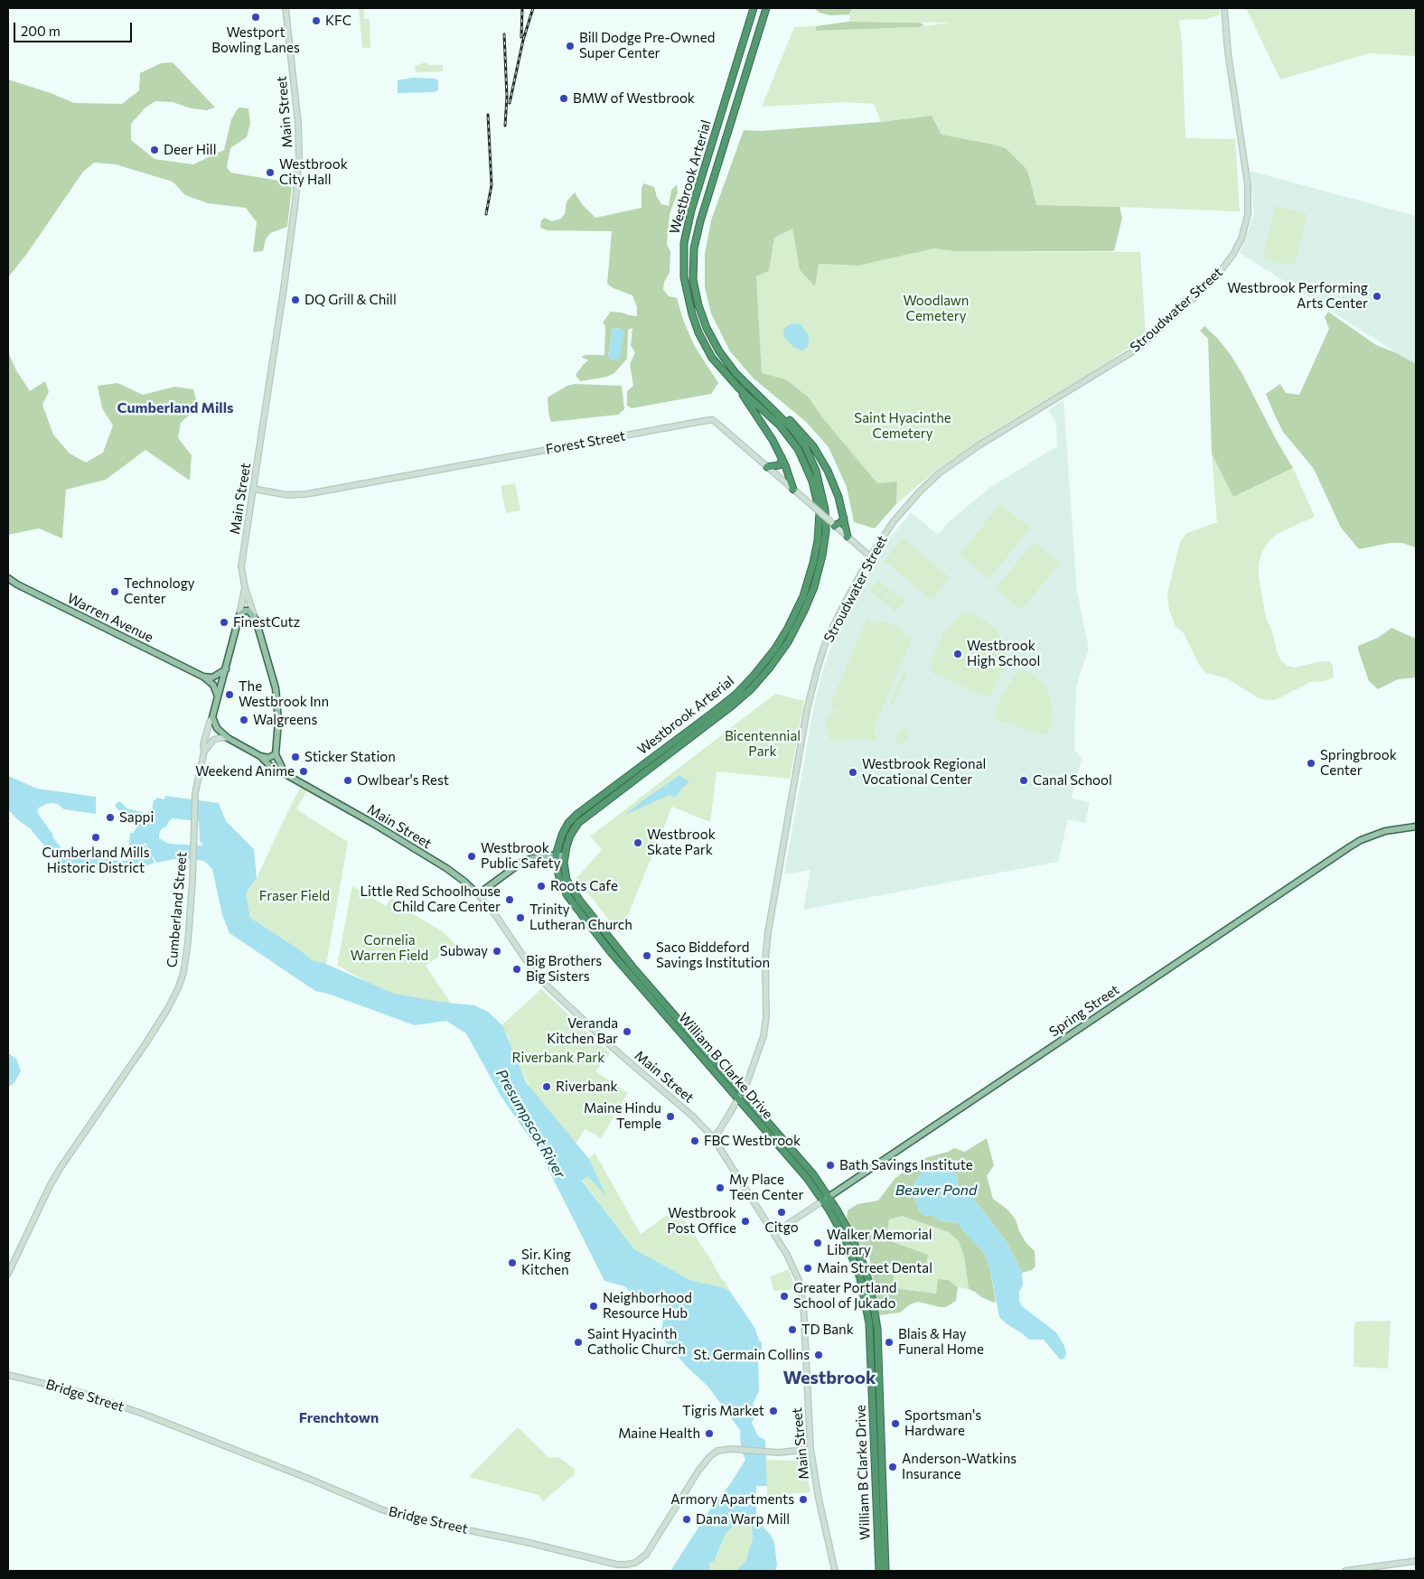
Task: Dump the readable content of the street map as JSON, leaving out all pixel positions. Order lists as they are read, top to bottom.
{
  "streets": {
    "highway": ["Westbrook Arterial", "William B Clarke Drive"],
    "main road": [
      "Main Street",
      "Stroudwater Street",
      "Forest Street",
      "Warren Avenue",
      "Cumberland Street",
      "Spring Street",
      "Bridge Street"
    ]
  },
  "crossings": [
    ["Main Street", "Stroudwater Street"],
    ["Main Street", "Forest Street"],
    ["Main Street", "Cumberland Street"],
    ["Main Street", "Spring Street"],
    ["Main Street", "Bridge Street"],
    ["Westbrook Arterial", "William B Clarke Drive"],
    ["Stroudwater Street", "Forest Street"],
    ["Stroudwater Street", "William B Clarke Drive"],
    ["Warren Avenue", "Cumberland Street"],
    ["Spring Street", "William B Clarke Drive"]
  ],
  "districts": ["Cumberland Mills", "Westbrook", "Frenchtown"],
  "water": ["Presumpscot River", "Beaver Pond"],
  "parks": [
    "Woodlawn Cemetery",
    "Saint Hyacinthe Cemetery",
    "Bicentennial Park",
    "Fraser Field",
    "Cornelia Warren Field",
    "Riverbank Park"
  ],
  "places": [
    "Westport Bowling Lanes",
    "KFC",
    "Bill Dodge Pre-Owned Super Center",
    "BMW of Westbrook",
    "Deer Hill",
    "Westbrook City Hall",
    "Westbrook Performing Arts Center",
    "DQ Grill & Chill",
    "Technology Center",
    "FinestCutz",
    "Westbrook High School",
    "The Westbrook Inn",
    "Walgreens",
    "Sticker Station",
    "Springbrook Center",
    "Weekend Anime",
    "Westbrook Regional Vocational Center",
    "Owlbear's Rest",
    "Canal School",
    "Sappi",
    "Cumberland Mills Historic District",
    "Westbrook Skate Park",
    "Westbrook Public Safety",
    "Roots Cafe",
    "Little Red Schoolhouse Child Care Center",
    "Trinity Lutheran Church",
    "Subway",
    "Saco Biddeford Savings Institution",
    "Big Brothers Big Sisters",
    "Veranda Kitchen Bar",
    "Riverbank",
    "Maine Hindu Temple",
    "FBC Westbrook",
    "Bath Savings Institute",
    "My Place Teen Center",
    "Citgo",
    "Westbrook Post Office",
    "Walker Memorial Library",
    "Sir. King Kitchen",
    "Main Street Dental",
    "Greater Portland School of Jukado",
    "Neighborhood Resource Hub",
    "TD Bank",
    "Saint Hyacinth Catholic Church",
    "Blais & Hay Funeral Home",
    "St. Germain Collins",
    "Tigris Market",
    "Sportsman's Hardware",
    "Maine Health",
    "Anderson-Watkins Insurance",
    "Armory Apartments",
    "Dana Warp Mill"
  ],
  "scale_bar": "200 m"
}
